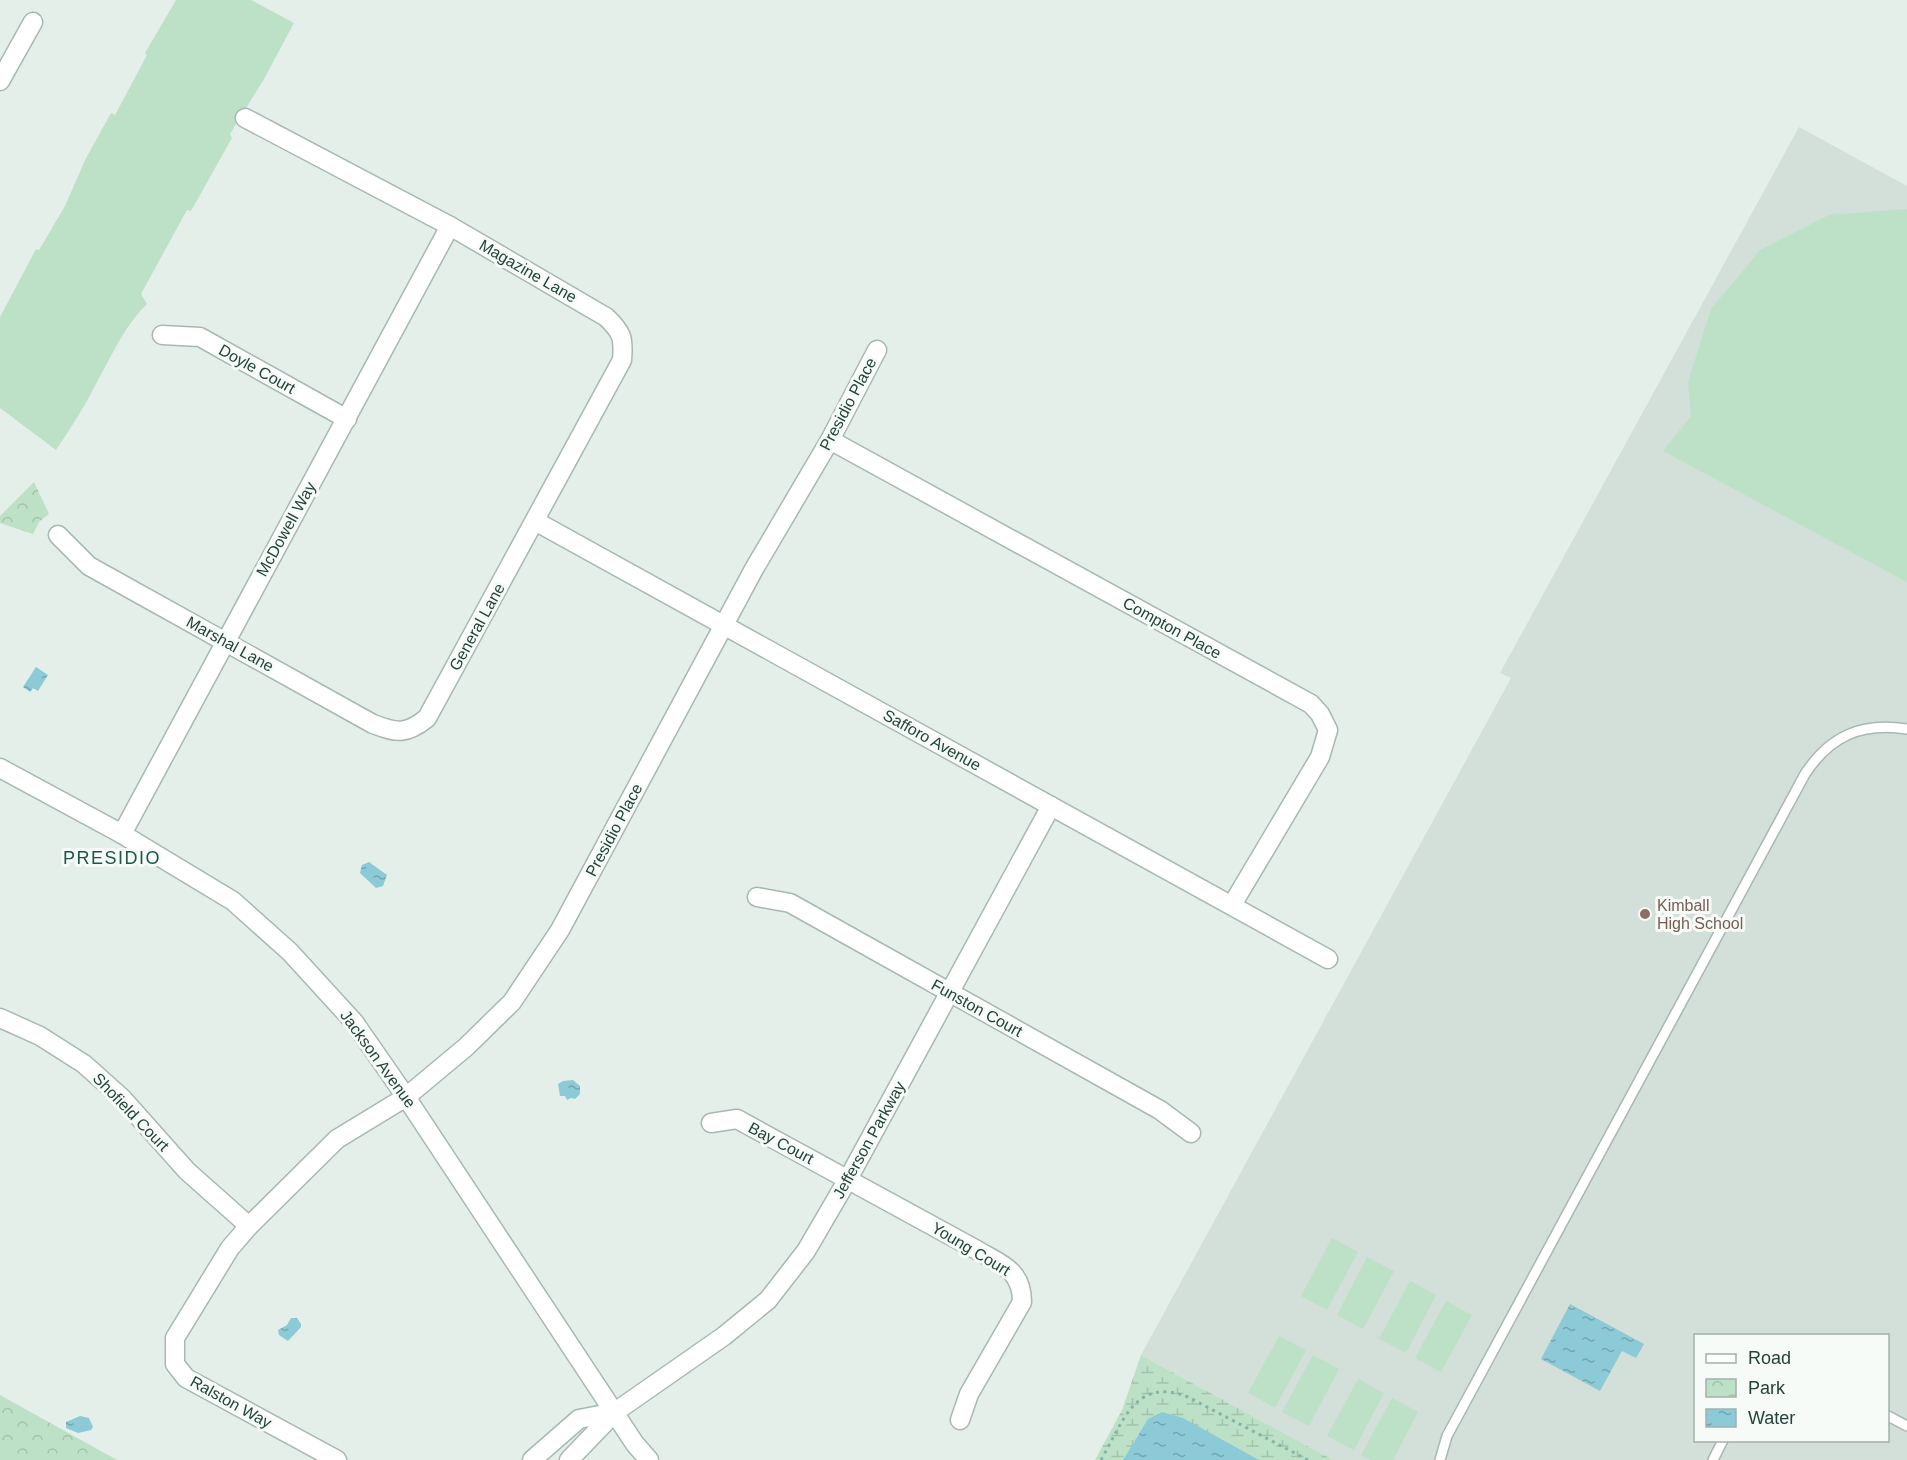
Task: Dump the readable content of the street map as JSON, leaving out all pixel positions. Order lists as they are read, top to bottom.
{
  "streets": {
    "street": [
      "Magazine Lane",
      "Doyle Court",
      "Presidio Place",
      "McDowell Way",
      "General Lane",
      "Compton Place",
      "Marshal Lane",
      "Safforo Avenue",
      "Funston Court",
      "Jackson Avenue",
      "Shofield Court",
      "Jefferson Parkway",
      "Bay Court",
      "Young Court",
      "Ralston Way"
    ]
  },
  "crossings": [
    ["Magazine Lane", "McDowell Way"],
    ["Magazine Lane", "General Lane"],
    ["Magazine Lane", "Safforo Avenue"],
    ["Doyle Court", "McDowell Way"],
    ["Presidio Place", "Compton Place"],
    ["Presidio Place", "Safforo Avenue"],
    ["Presidio Place", "Jackson Avenue"],
    ["Presidio Place", "Shofield Court"],
    ["Presidio Place", "Ralston Way"],
    ["McDowell Way", "Marshal Lane"],
    ["McDowell Way", "Jackson Avenue"],
    ["General Lane", "Marshal Lane"],
    ["General Lane", "Safforo Avenue"],
    ["Compton Place", "Safforo Avenue"],
    ["Safforo Avenue", "Jefferson Parkway"],
    ["Funston Court", "Jefferson Parkway"],
    ["Jackson Avenue", "Jefferson Parkway"],
    ["Shofield Court", "Ralston Way"],
    ["Jefferson Parkway", "Bay Court"],
    ["Jefferson Parkway", "Young Court"],
    ["Bay Court", "Young Court"]
  ],
  "districts": ["PRESIDIO"],
  "places": ["Kimball High School"],
  "legend": ["Road", "Park", "Water"]
}
